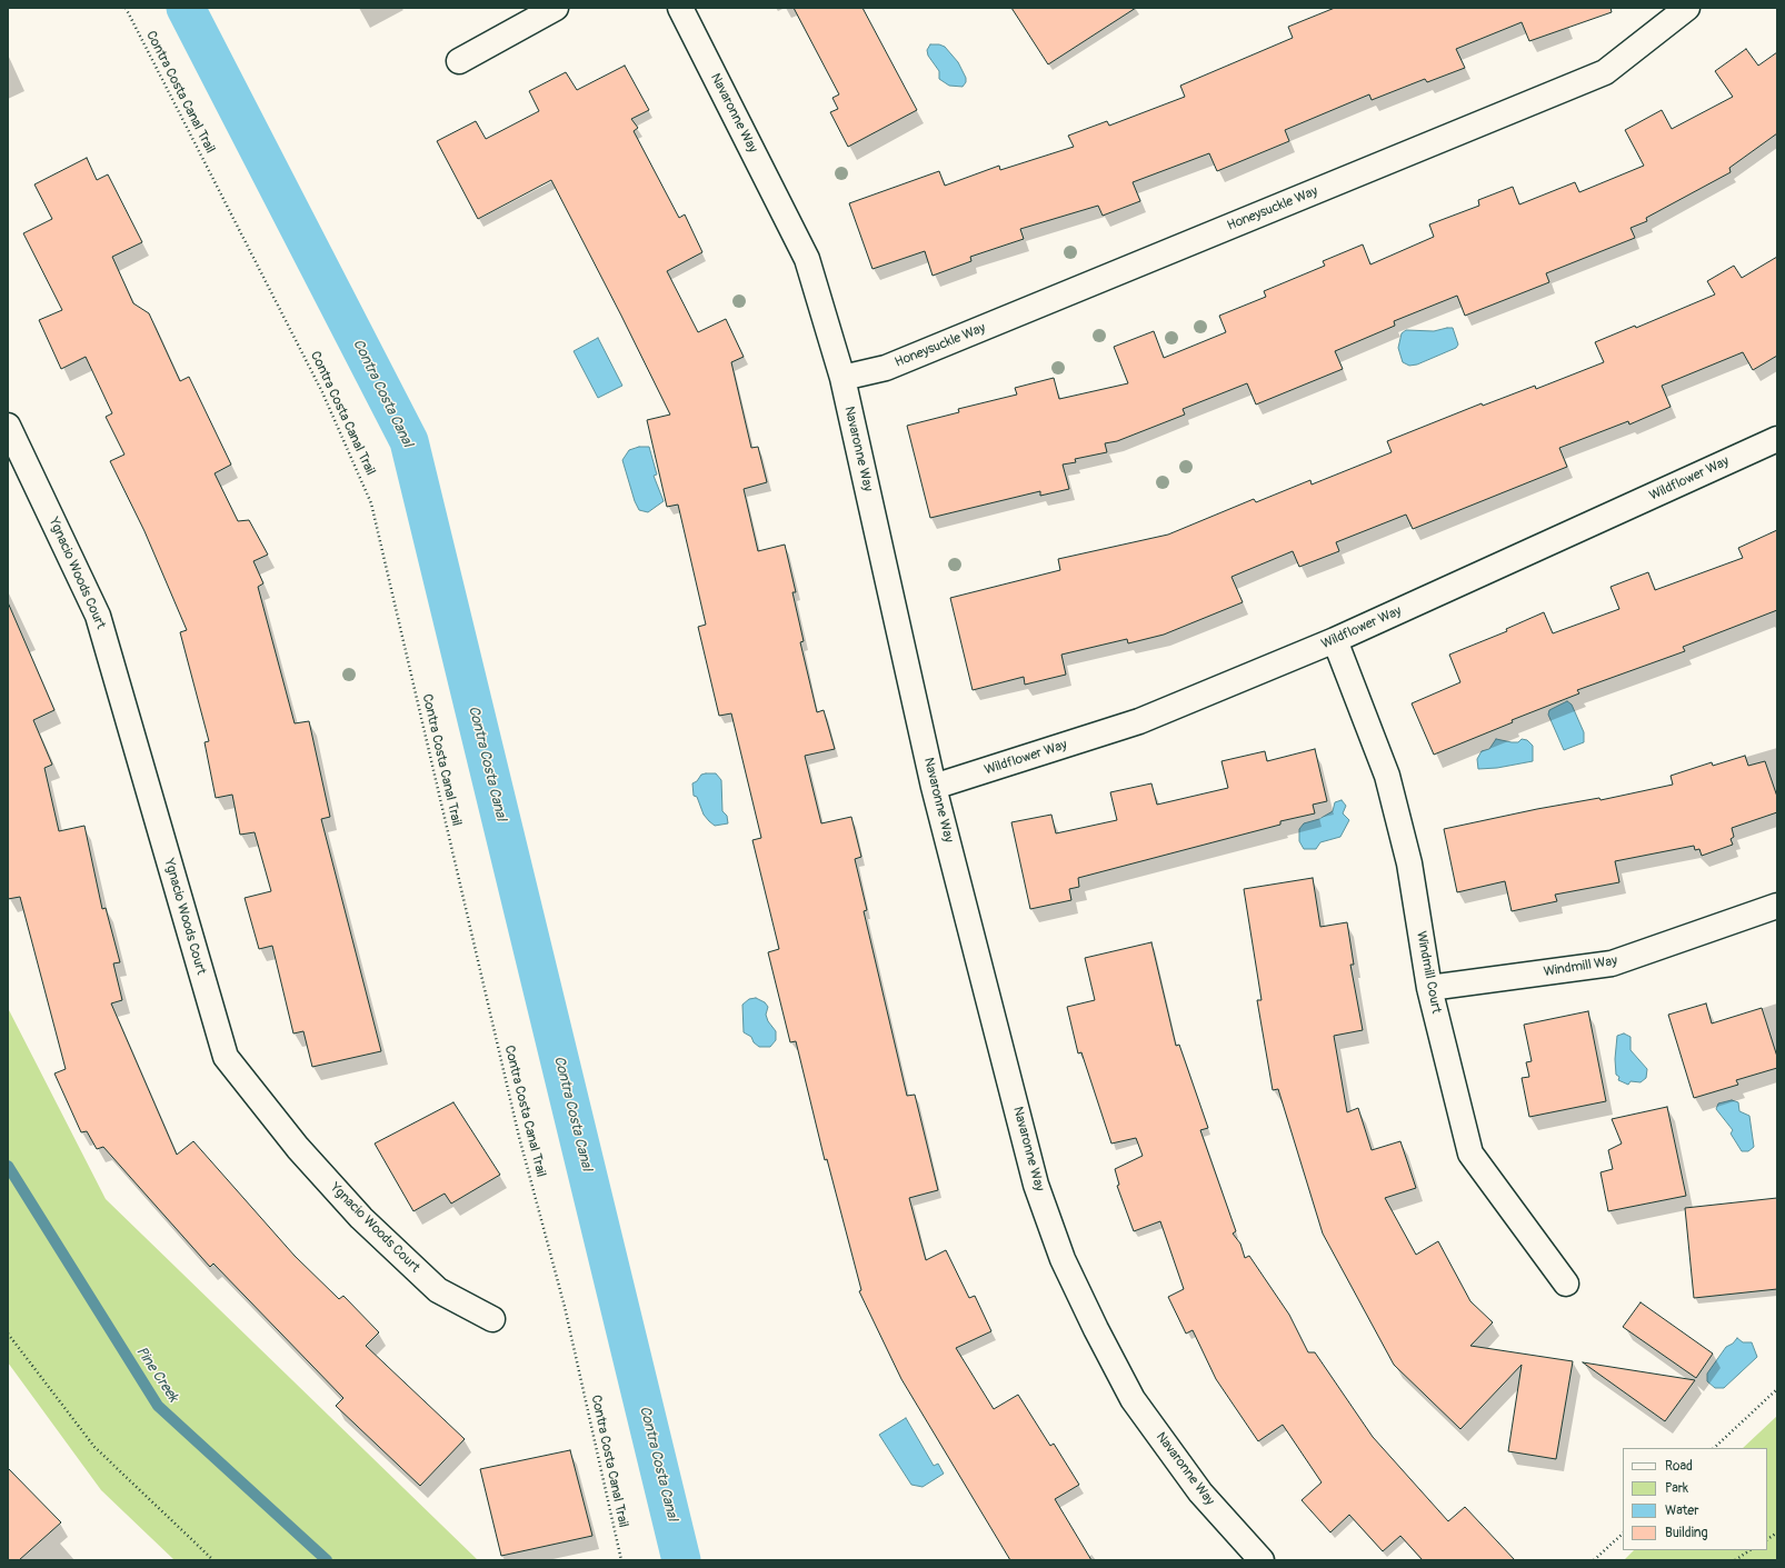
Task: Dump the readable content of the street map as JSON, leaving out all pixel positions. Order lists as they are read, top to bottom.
{
  "streets": {
    "street": [
      "Navaronne Way",
      "Honeysuckle Way",
      "Wildflower Way",
      "Ygnacio Woods Court",
      "Windmill Way",
      "Windmill Court"
    ],
    "path": ["Contra Costa Canal Trail"]
  },
  "crossings": [
    ["Navaronne Way", "Honeysuckle Way"],
    ["Navaronne Way", "Wildflower Way"],
    ["Wildflower Way", "Windmill Court"],
    ["Windmill Way", "Windmill Court"]
  ],
  "water": ["Contra Costa Canal", "Pine Creek"],
  "legend": [
    "Road",
    "Park",
    "Water",
    "Building"
  ]
}
